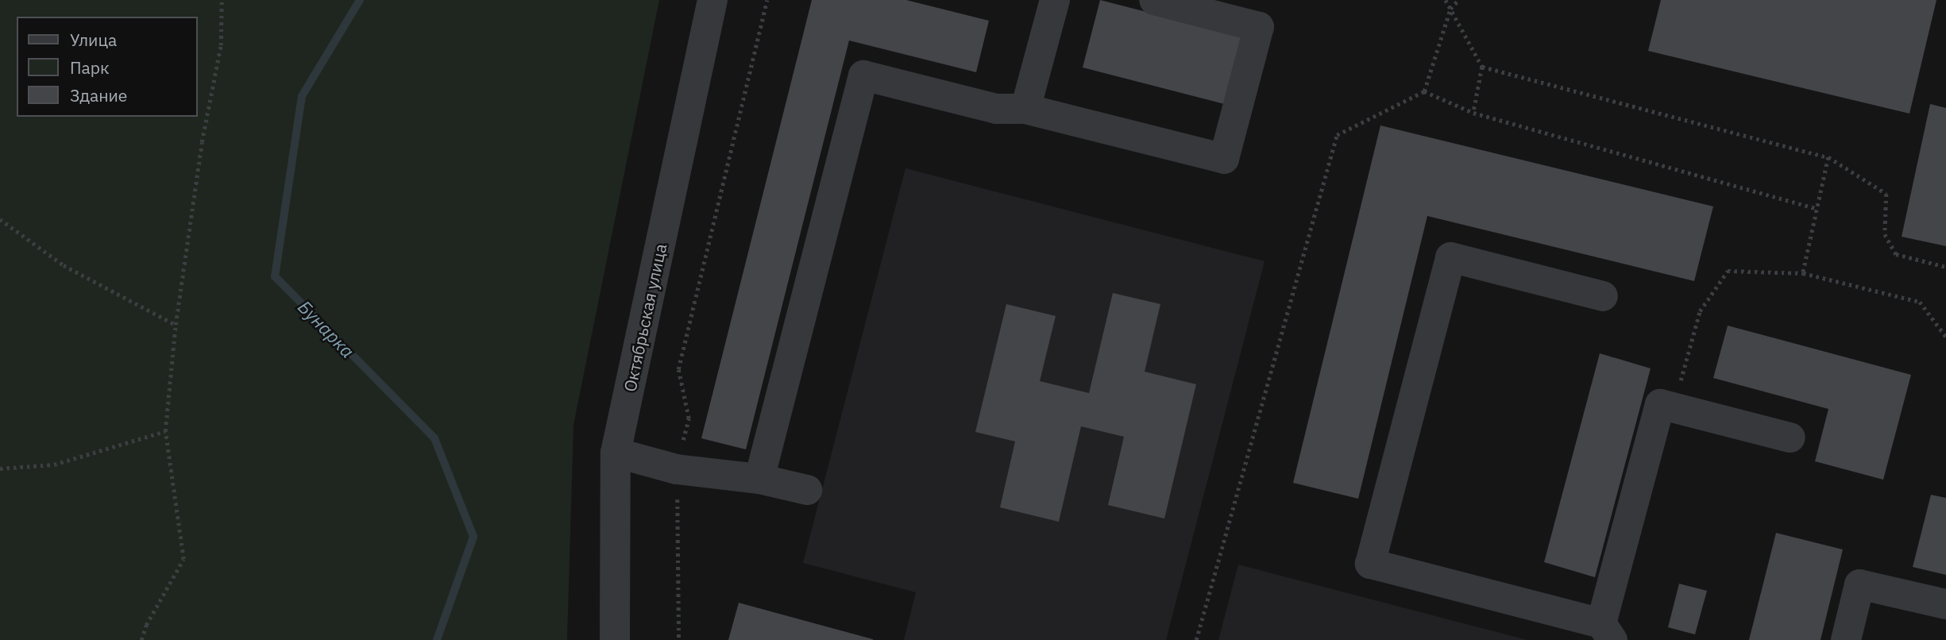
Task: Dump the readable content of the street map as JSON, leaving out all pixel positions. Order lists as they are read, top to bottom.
{
  "streets": {
    "street": ["Октябрьская улица"]
  },
  "water": ["Бунарка"],
  "legend": ["Улица", "Парк", "Здание"]
}
